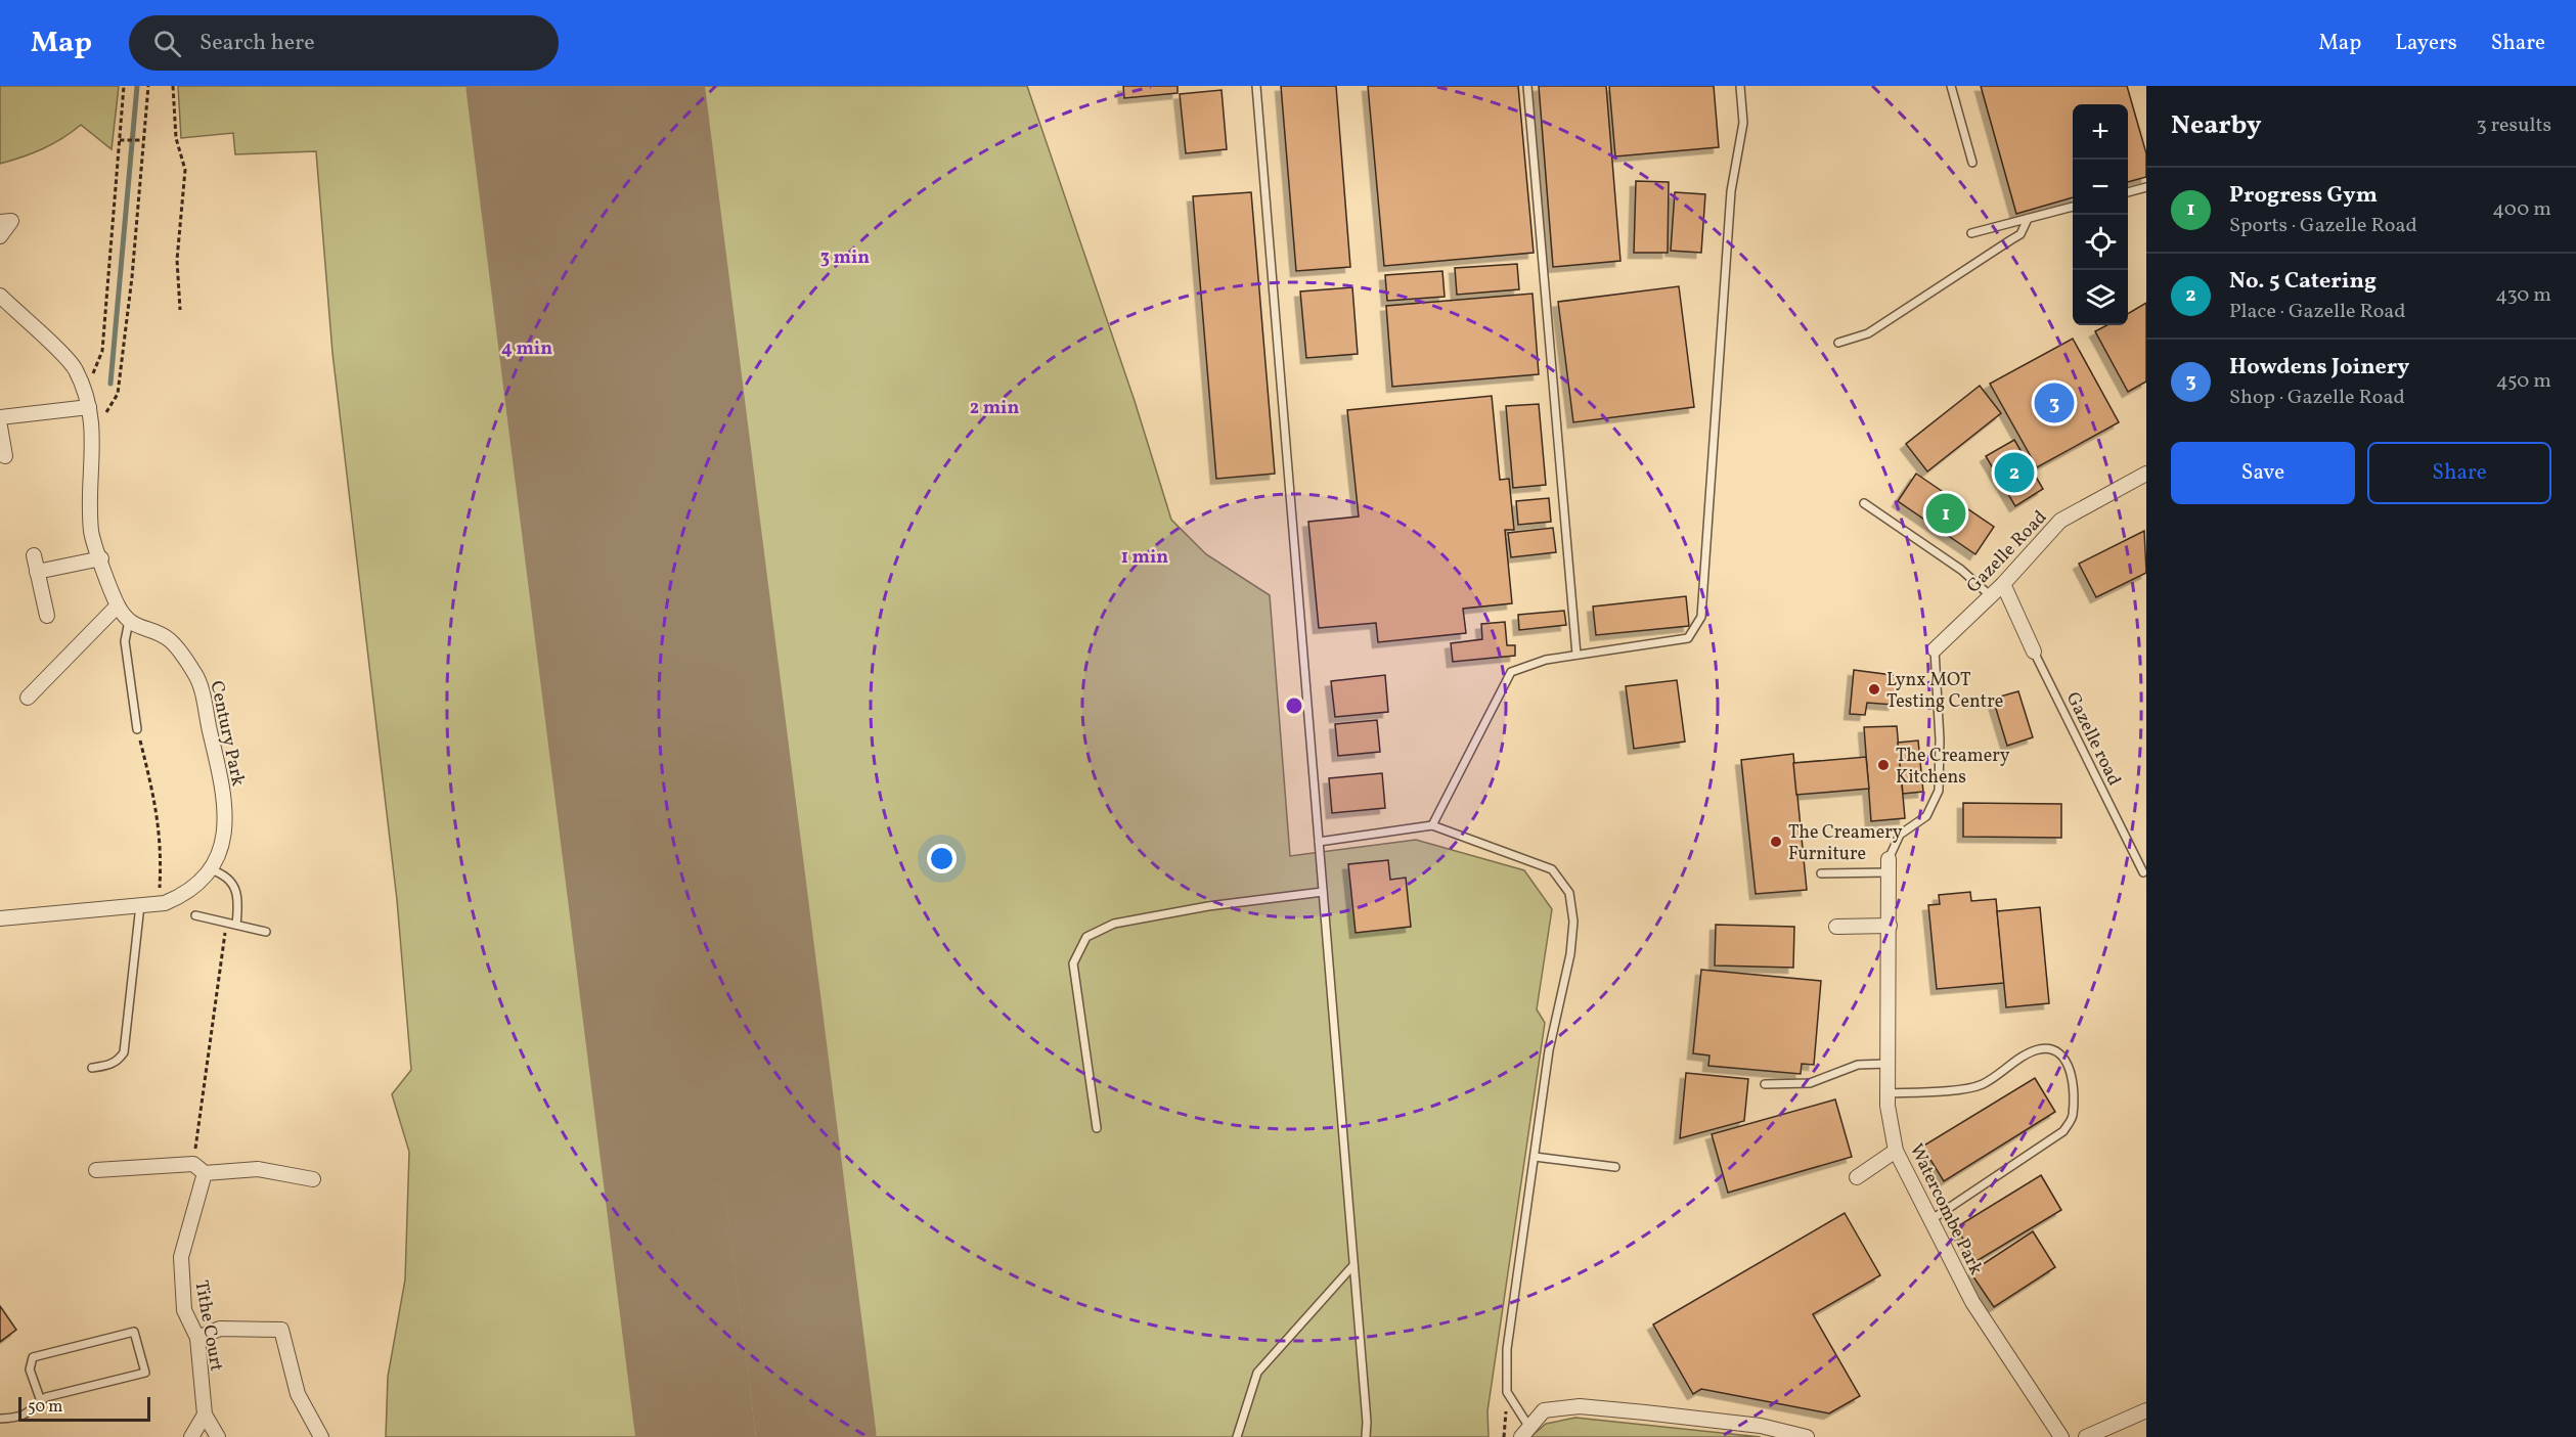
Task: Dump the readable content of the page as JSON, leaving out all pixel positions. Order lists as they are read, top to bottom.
{
  "streets": {
    "street": [
      "Gazelle Road",
      "Century Park",
      "Watercombe Park",
      "Tithe Court"
    ],
    "lane": ["Gazelle road"]
  },
  "places": ["Lynx MOT Testing Centre", "The Creamery Kitchens", "The Creamery Furniture"],
  "scale_bar": "50 m",
  "page": {
    "header": "Map",
    "search": "Search here",
    "nav": ["Map", "Layers", "Share"],
    "heading": ["Nearby", "3 results"],
    "map_buttons": ["+", "−"],
    "list": [
      {
        "mark": "1",
        "name": "Progress Gym",
        "note": "Sports · Gazelle Road",
        "value": "400 m"
      },
      {
        "mark": "2",
        "name": "No. 5 Catering",
        "note": "Place · Gazelle Road",
        "value": "430 m"
      },
      {
        "mark": "3",
        "name": "Howdens Joinery",
        "note": "Shop · Gazelle Road",
        "value": "450 m"
      }
    ],
    "pins": ["3", "2", "1"],
    "buttons": ["Save", "Share"],
    "scale": "50 m"
  },
  "rings": [
    "3 min",
    "4 min",
    "2 min",
    "1 min"
  ]
}
